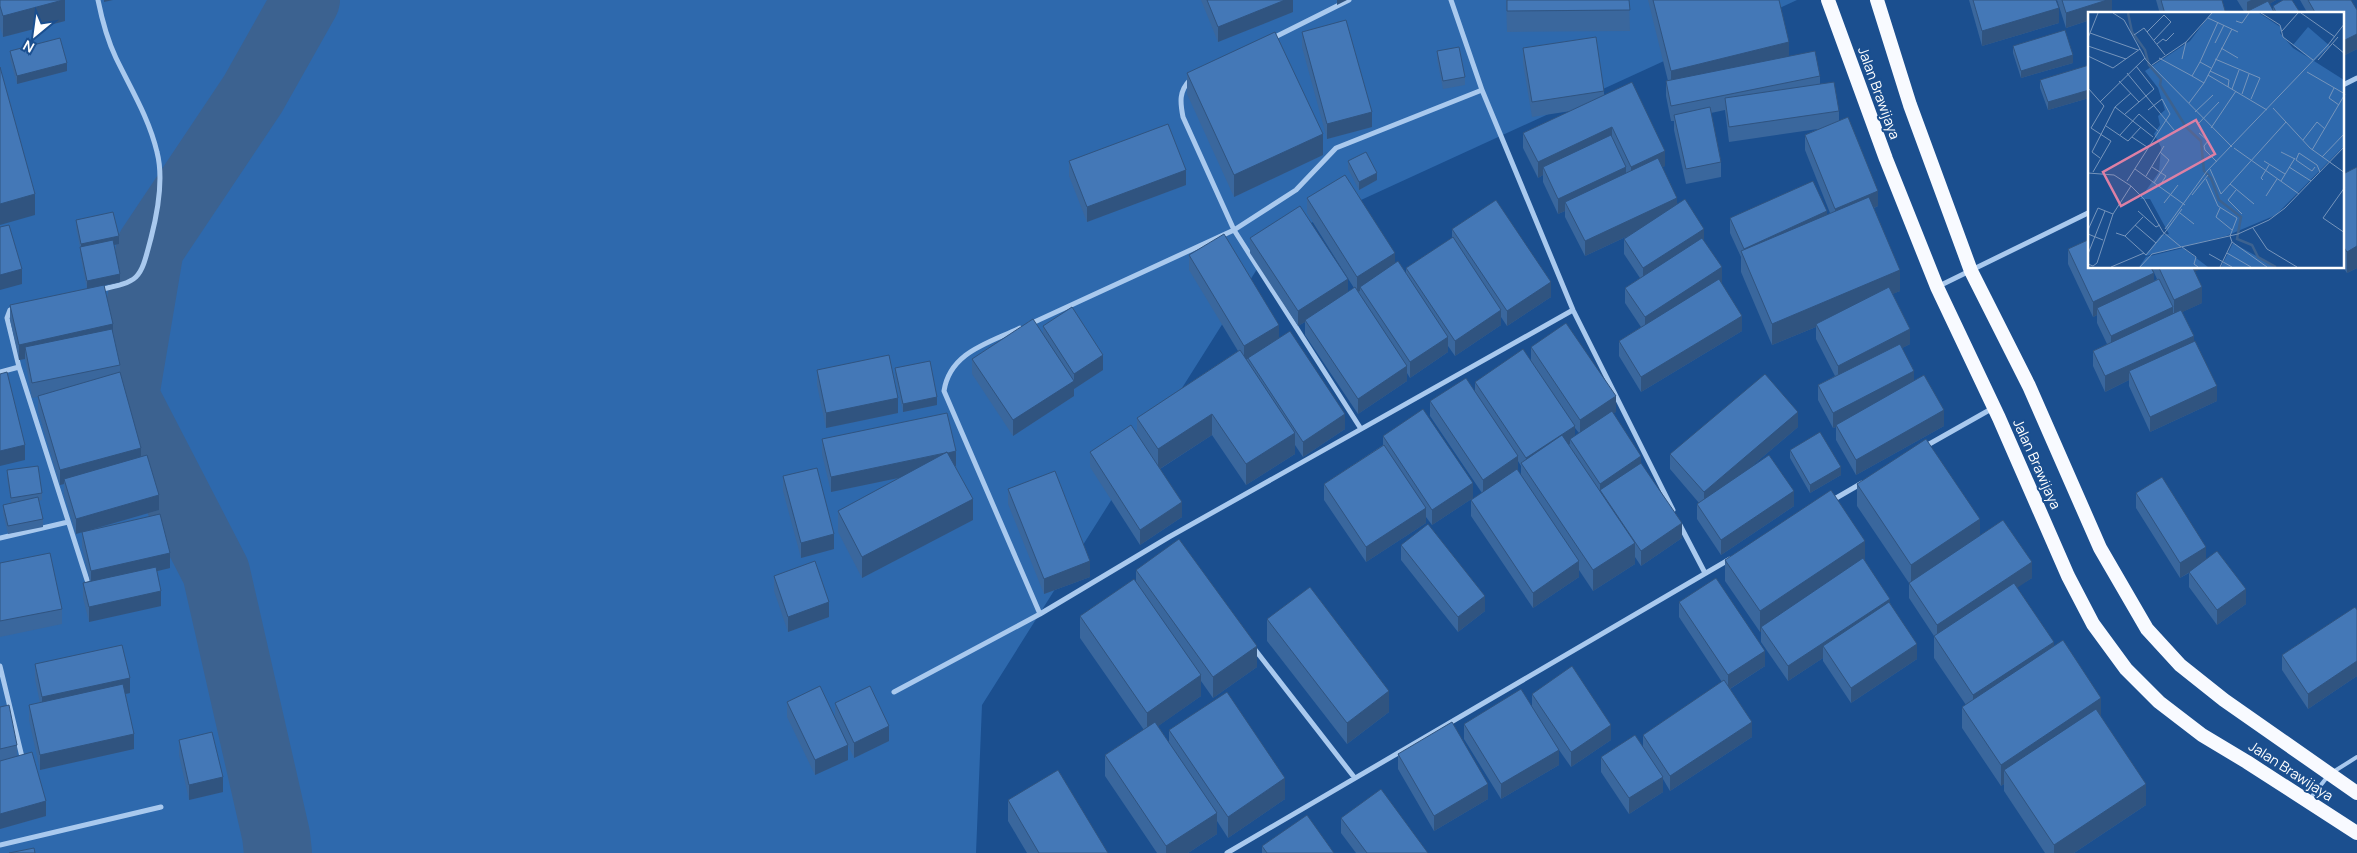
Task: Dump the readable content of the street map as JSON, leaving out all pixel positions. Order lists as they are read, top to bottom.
{
  "streets": {
    "highway": ["Jalan Brawijaya"]
  },
  "north": "bottom left"
}
